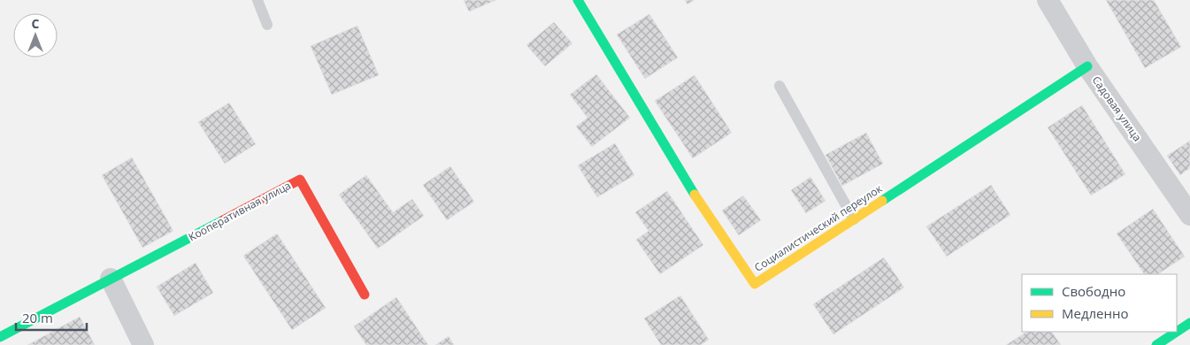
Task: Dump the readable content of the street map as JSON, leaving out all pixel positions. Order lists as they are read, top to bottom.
{
  "streets": {
    "street": ["Садовая улица", "Кооперативная улица", "Социалистический переулок"]
  },
  "crossings": [
    ["Садовая улица", "Социалистический переулок"]
  ],
  "legend": ["Свободно", "Медленно"],
  "scale_bar": "20 m",
  "north": "top"
}
